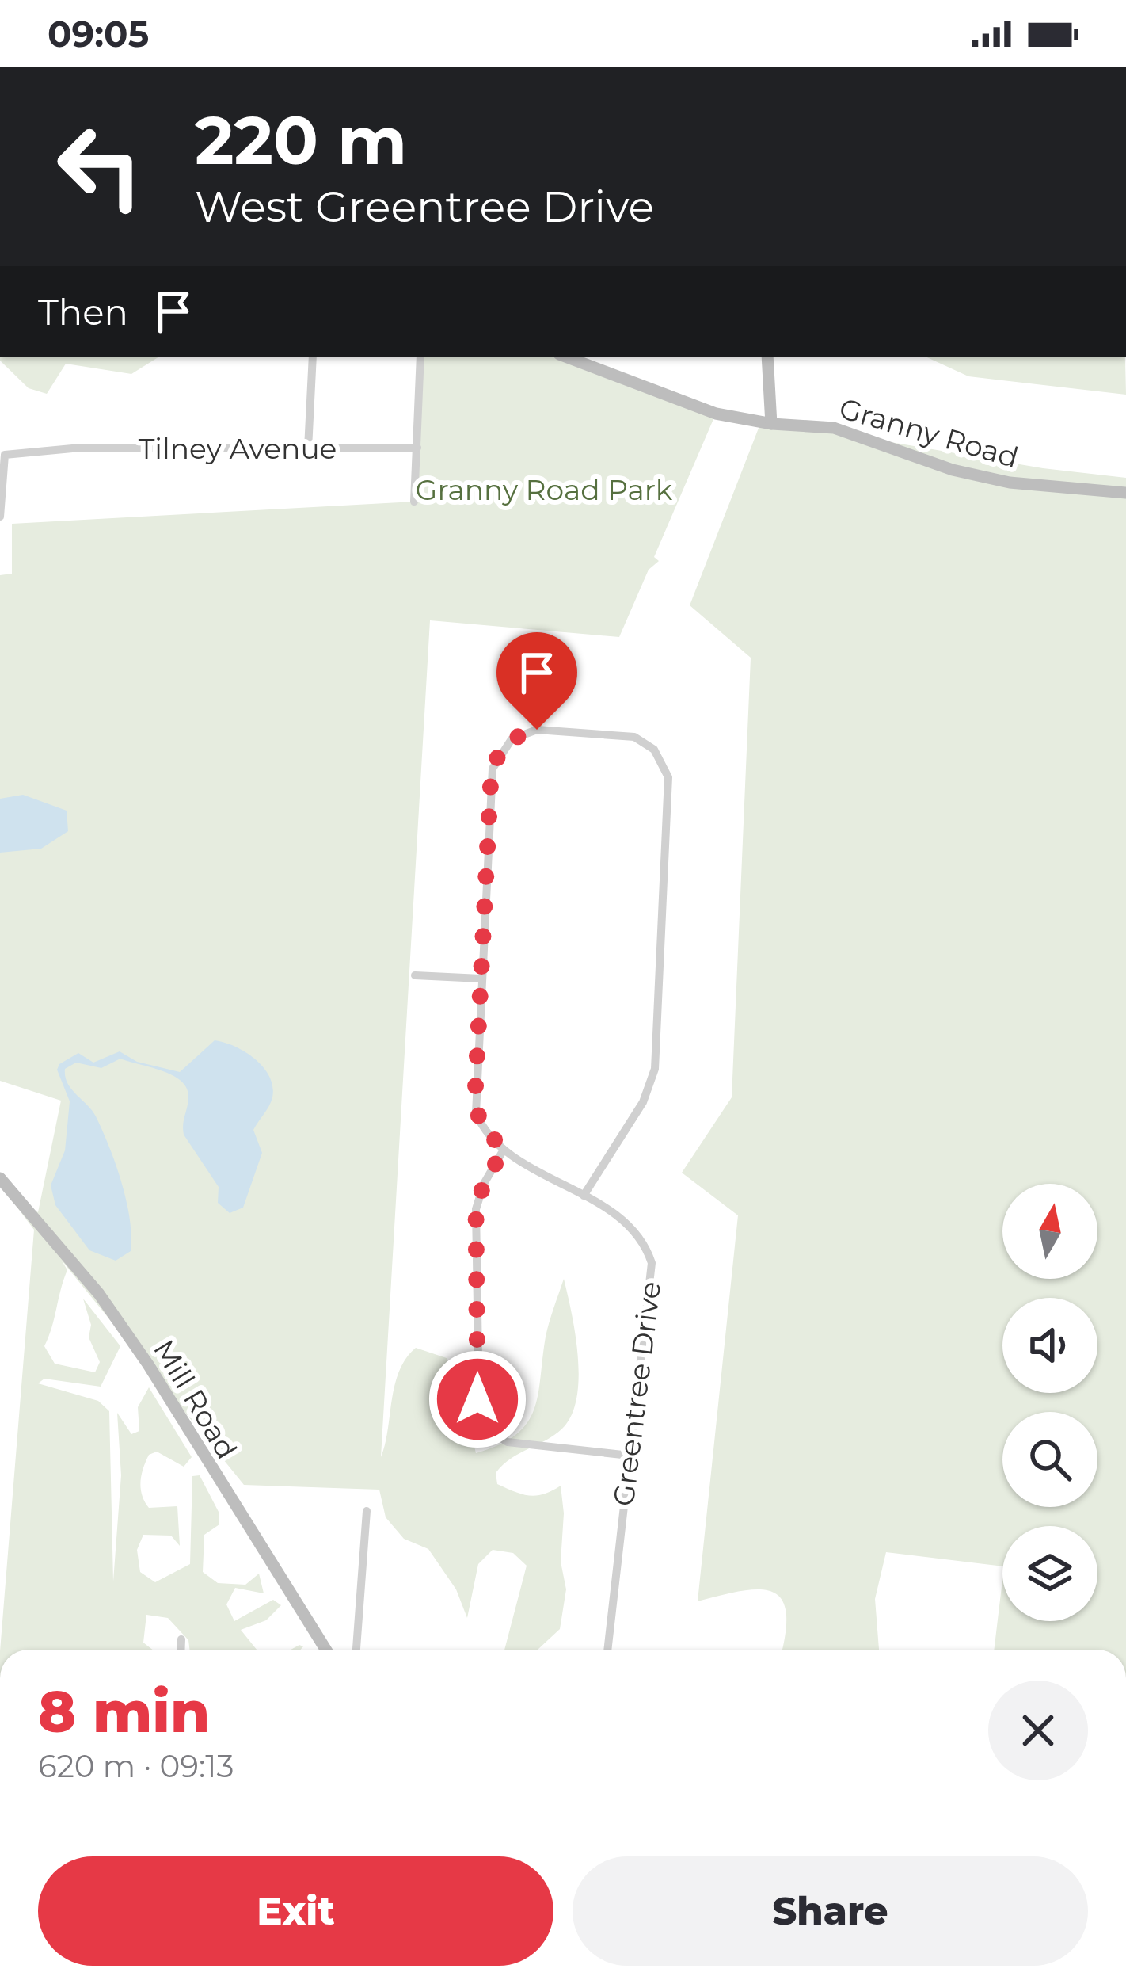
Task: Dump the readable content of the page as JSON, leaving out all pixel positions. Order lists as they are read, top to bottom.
{
  "streets": {
    "street": [
      "Granny Road",
      "Tilney Avenue",
      "Greentree Drive",
      "Mill Road"
    ]
  },
  "parks": ["Granny Road Park"],
  "north": "top",
  "page": {
    "status": "09:05",
    "turn": ["220 m", "West Greentree Drive"],
    "then": "Then",
    "heading": ["8 min", "620 m · 09:13"],
    "buttons": ["Exit", "Share"]
  }
}
